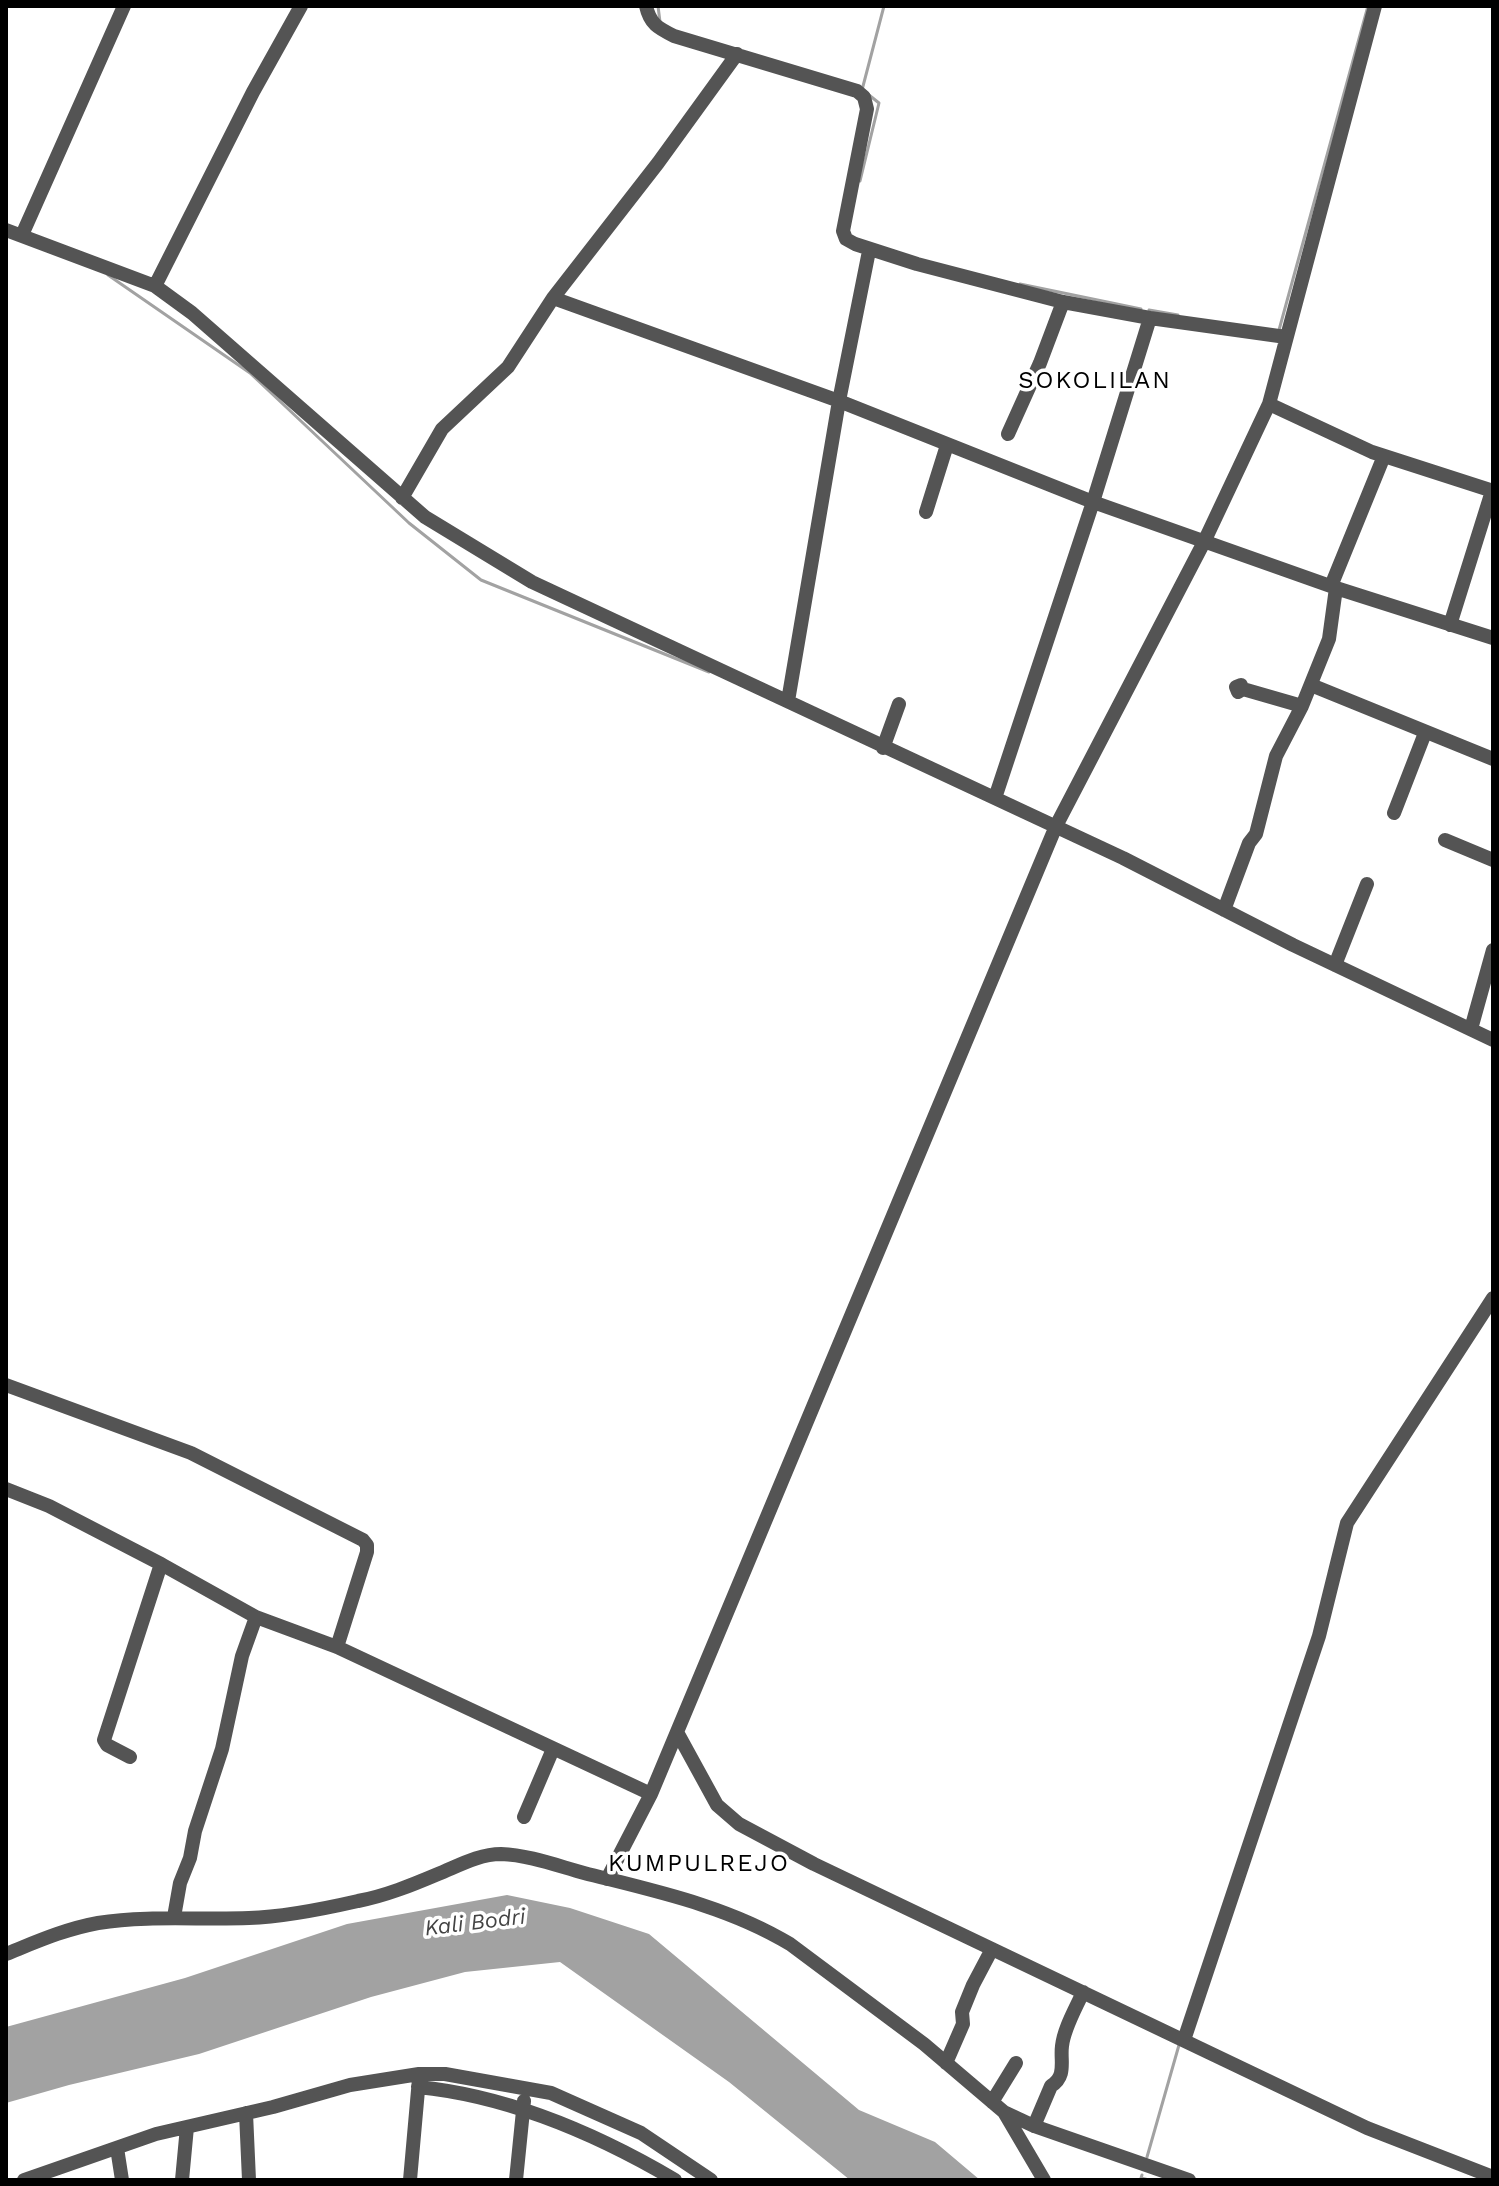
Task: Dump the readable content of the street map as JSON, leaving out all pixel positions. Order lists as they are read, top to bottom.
{
  "districts": ["SOKOLILAN", "KUMPULREJO"],
  "water": ["Kali Bodri"]
}
